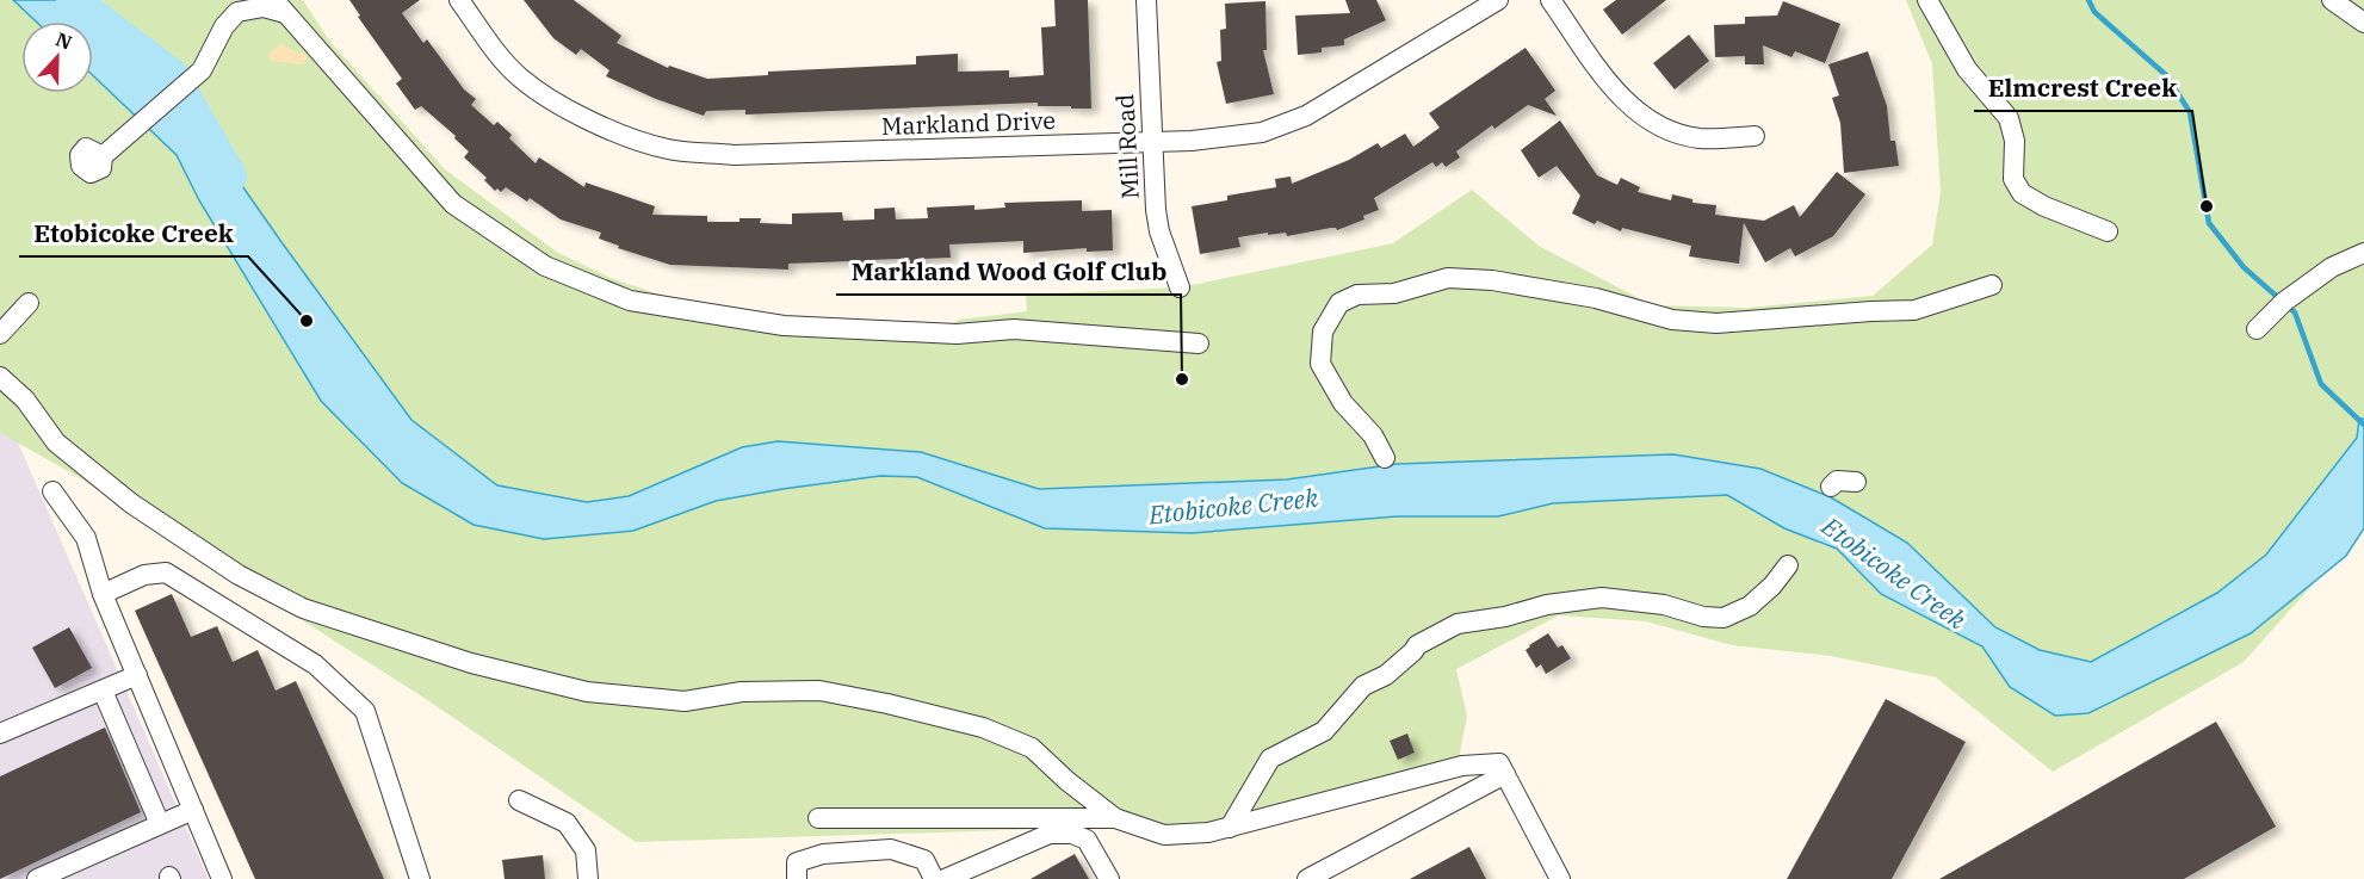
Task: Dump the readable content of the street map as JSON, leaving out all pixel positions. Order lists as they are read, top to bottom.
{
  "streets": {
    "street": ["Markland Drive", "Mill Road"]
  },
  "crossings": [
    ["Markland Drive", "Mill Road"]
  ],
  "water": ["Etobicoke Creek"],
  "places": ["Elmcrest Creek", "Etobicoke Creek", "Markland Wood Golf Club"],
  "north": "top"
}
